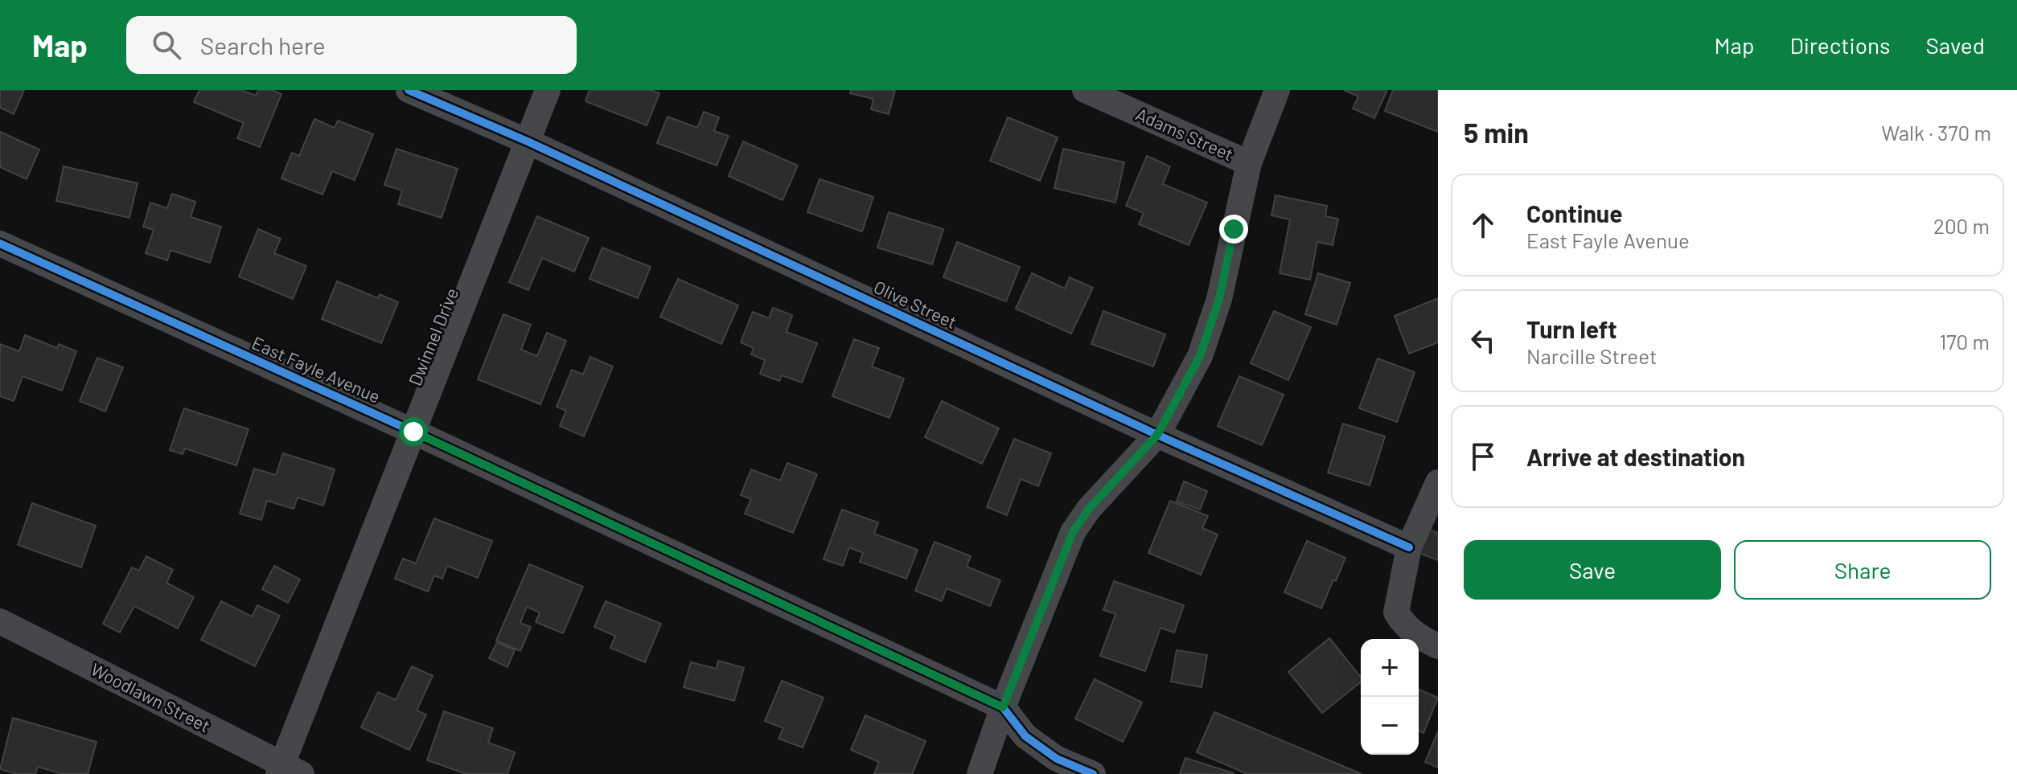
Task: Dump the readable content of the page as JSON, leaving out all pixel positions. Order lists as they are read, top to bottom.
{
  "streets": {
    "street": [
      "Adams Street",
      "Olive Street",
      "Dwinnel Drive",
      "East Fayle Avenue",
      "Woodlawn Street"
    ]
  },
  "crossings": [
    ["Olive Street", "Dwinnel Drive"],
    ["Dwinnel Drive", "East Fayle Avenue"],
    ["Dwinnel Drive", "Woodlawn Street"]
  ],
  "page": {
    "header": "Map",
    "search": "Search here",
    "nav": ["Map", "Directions", "Saved"],
    "heading": ["5 min", "Walk · 370 m"],
    "list": [
      ["Continue", "East Fayle Avenue", "200 m"],
      ["Turn left", "Narcille Street", "170 m"],
      "Arrive at destination"
    ],
    "buttons": ["Save", "Share"],
    "map_buttons": ["+", "−"]
  }
}
